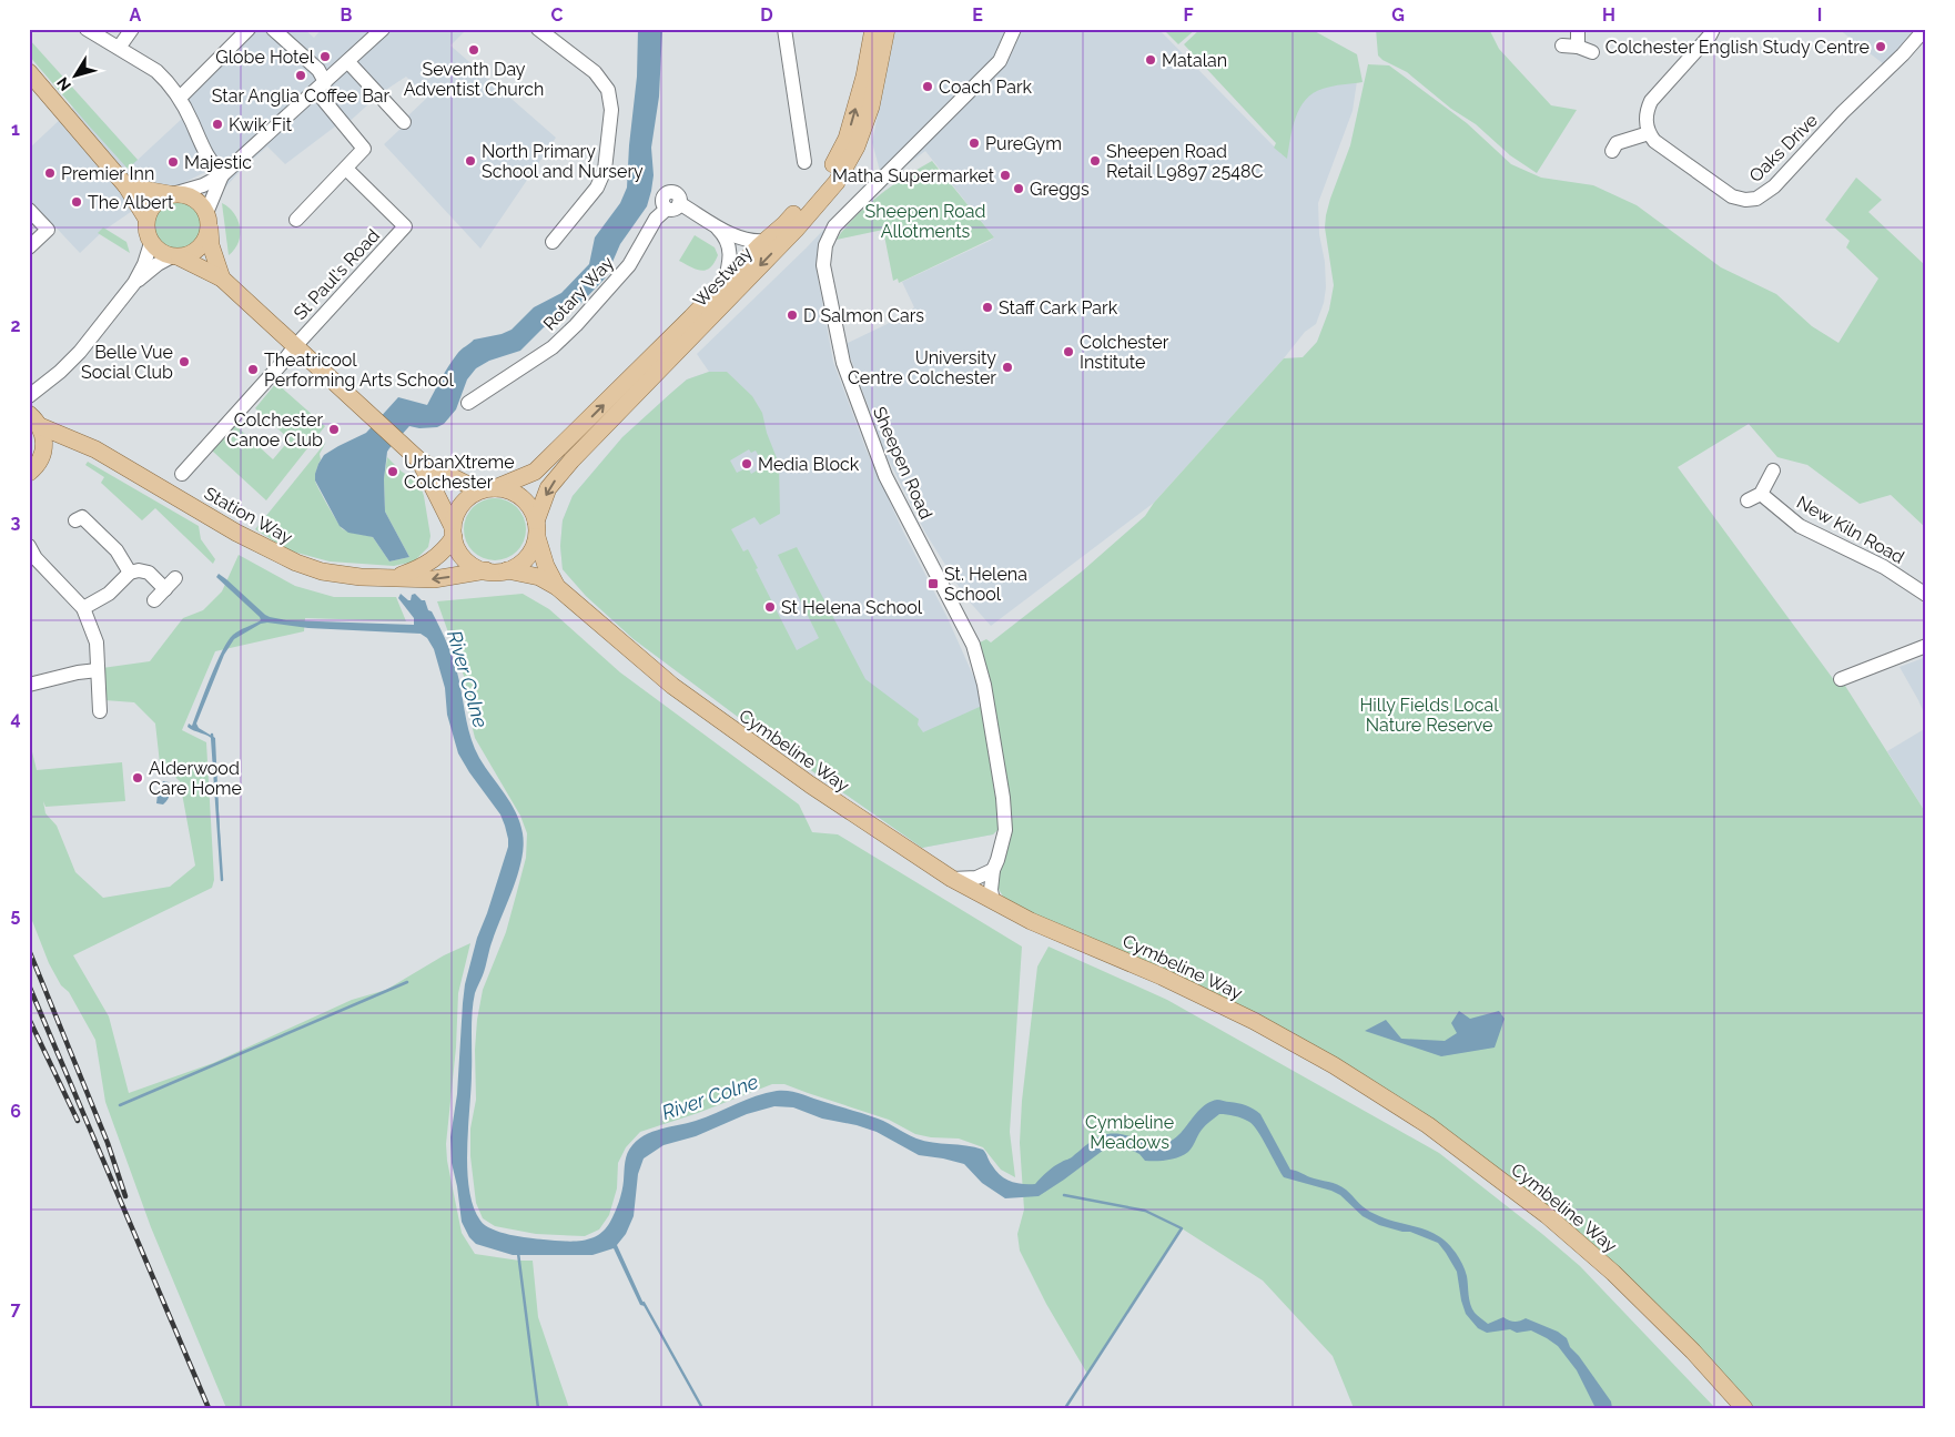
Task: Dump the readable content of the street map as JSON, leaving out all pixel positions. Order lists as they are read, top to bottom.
{
  "streets": {
    "main road": ["Westway", "Station Way", "Cymbeline Way"],
    "street": [
      "Oaks Drive",
      "St Paul's Road",
      "Rotary Way",
      "Sheepen Road",
      "New Kiln Road"
    ]
  },
  "crossings": [
    ["Westway", "Rotary Way"],
    ["Westway", "Station Way"],
    ["Sheepen Road", "Cymbeline Way"]
  ],
  "water": ["River Colne"],
  "parks": ["Sheepen Road Allotments", "Hilly Fields Local Nature Reserve", "Cymbeline Meadows"],
  "places": {
    "other": [
      "Colchester English Study Centre",
      "Seventh Day Adventist Church",
      "Globe Hotel",
      "Matalan",
      "Star Anglia Coffee Bar",
      "Coach Park",
      "Kwik Fit",
      "PureGym",
      "North Primary School and Nursery",
      "Sheepen Road Retail L9897 2548C",
      "Majestic",
      "Premier Inn",
      "Matha Supermarket",
      "Greggs",
      "The Albert",
      "Staff Cark Park",
      "D Salmon Cars",
      "Colchester Institute",
      "Belle Vue Social Club",
      "University Centre Colchester",
      "Theatricool Performing Arts School",
      "Colchester Canoe Club",
      "Media Block",
      "UrbanXtreme Colchester",
      "St Helena School",
      "Alderwood Care Home"
    ],
    "transit": ["St. Helena School"]
  },
  "north": "bottom left",
  "grid": {
    "columns": [
      "A",
      "B",
      "C",
      "D",
      "E",
      "F",
      "G",
      "H",
      "I"
    ],
    "rows": [
      "1",
      "2",
      "3",
      "4",
      "5",
      "6",
      "7"
    ]
  }
}
